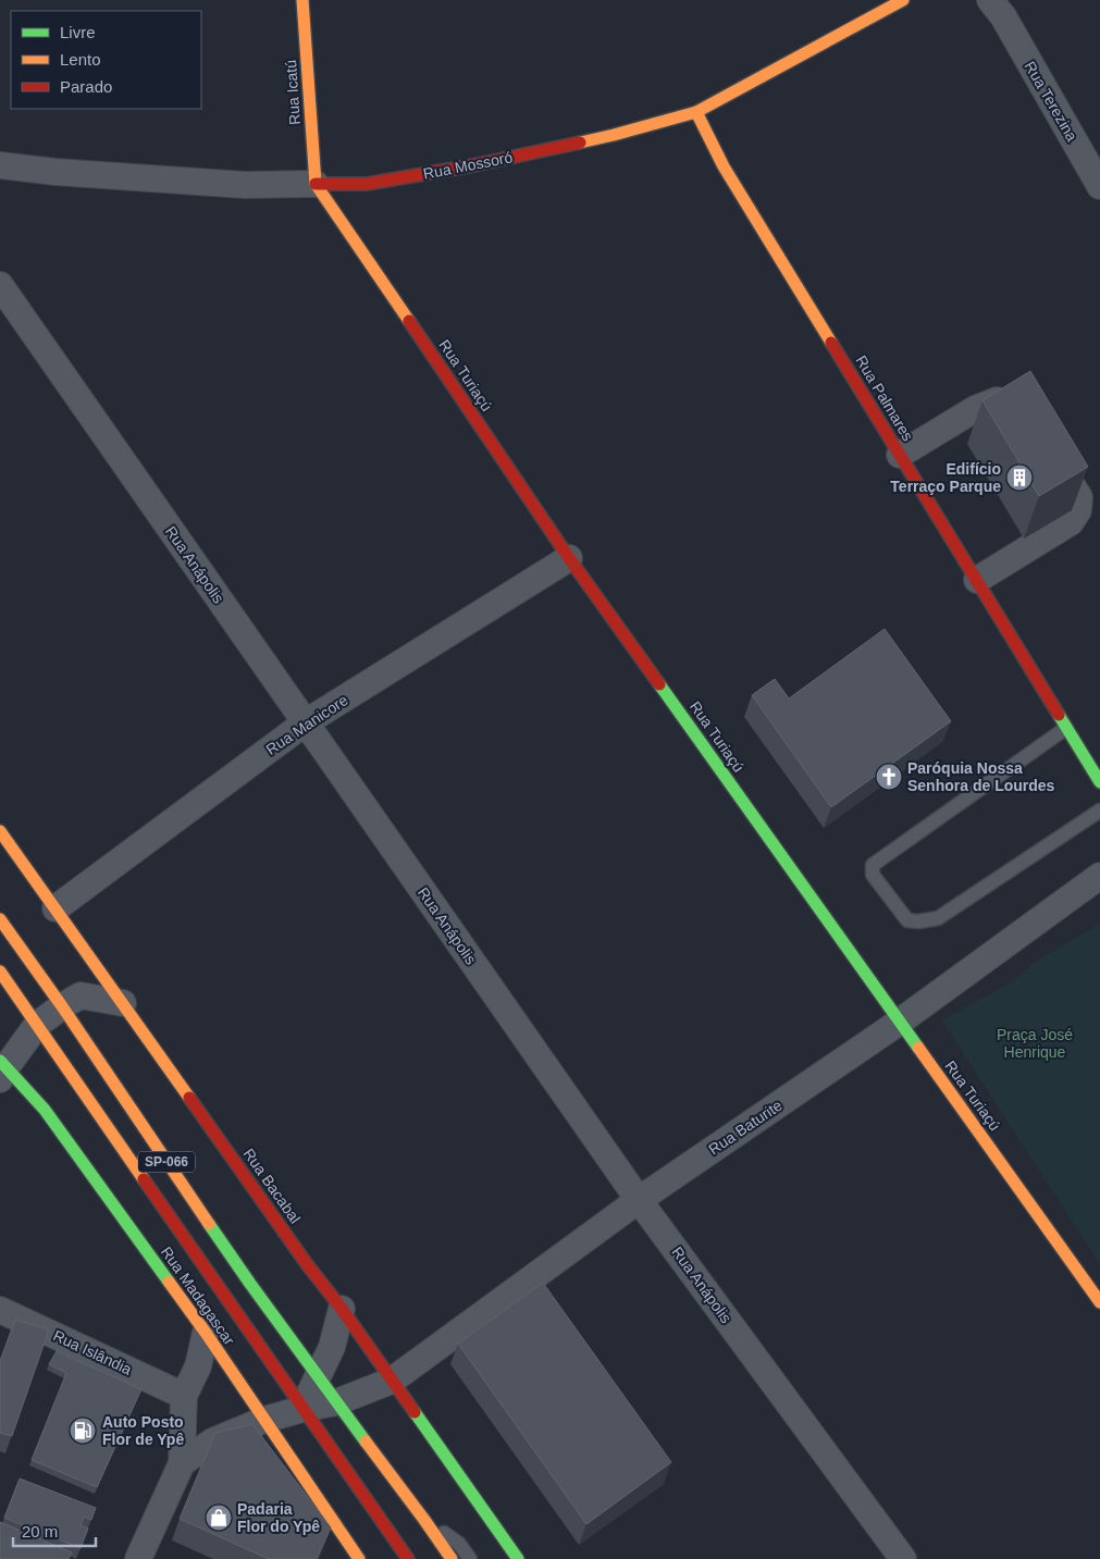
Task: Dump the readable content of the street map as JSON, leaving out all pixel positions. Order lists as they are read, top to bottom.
{
  "streets": {
    "street": [
      "Rua Icatú",
      "Rua Terezina",
      "Rua Mossoró",
      "Rua Turiaçú",
      "Rua Palmares",
      "Rua Anápolis",
      "Rua Manicore",
      "Rua Baturite",
      "SP-066",
      "Rua Bacabal",
      "Rua Madagascar",
      "Rua Islândia"
    ]
  },
  "crossings": [
    ["Rua Icatú", "Rua Mossoró"],
    ["Rua Icatú", "Rua Turiaçú"],
    ["Rua Mossoró", "Rua Turiaçú"],
    ["Rua Mossoró", "Rua Palmares"],
    ["Rua Turiaçú", "Rua Manicore"],
    ["Rua Turiaçú", "Rua Baturite"],
    ["Rua Anápolis", "Rua Manicore"],
    ["Rua Anápolis", "Rua Baturite"],
    ["Rua Manicore", "Rua Bacabal"],
    ["Rua Baturite", "SP-066"],
    ["Rua Baturite", "Rua Bacabal"],
    ["Rua Baturite", "Rua Madagascar"]
  ],
  "parks": ["Praça José Henrique"],
  "places": {
    "building": ["Edifício Terraço Parque"],
    "church": ["Paróquia Nossa Senhora de Lourdes"],
    "fuel station": ["Auto Posto Flor de Ypê"],
    "shop": ["Padaria Flor do Ypê"]
  },
  "legend": ["Livre", "Lento", "Parado"],
  "scale_bar": "20 m"
}
